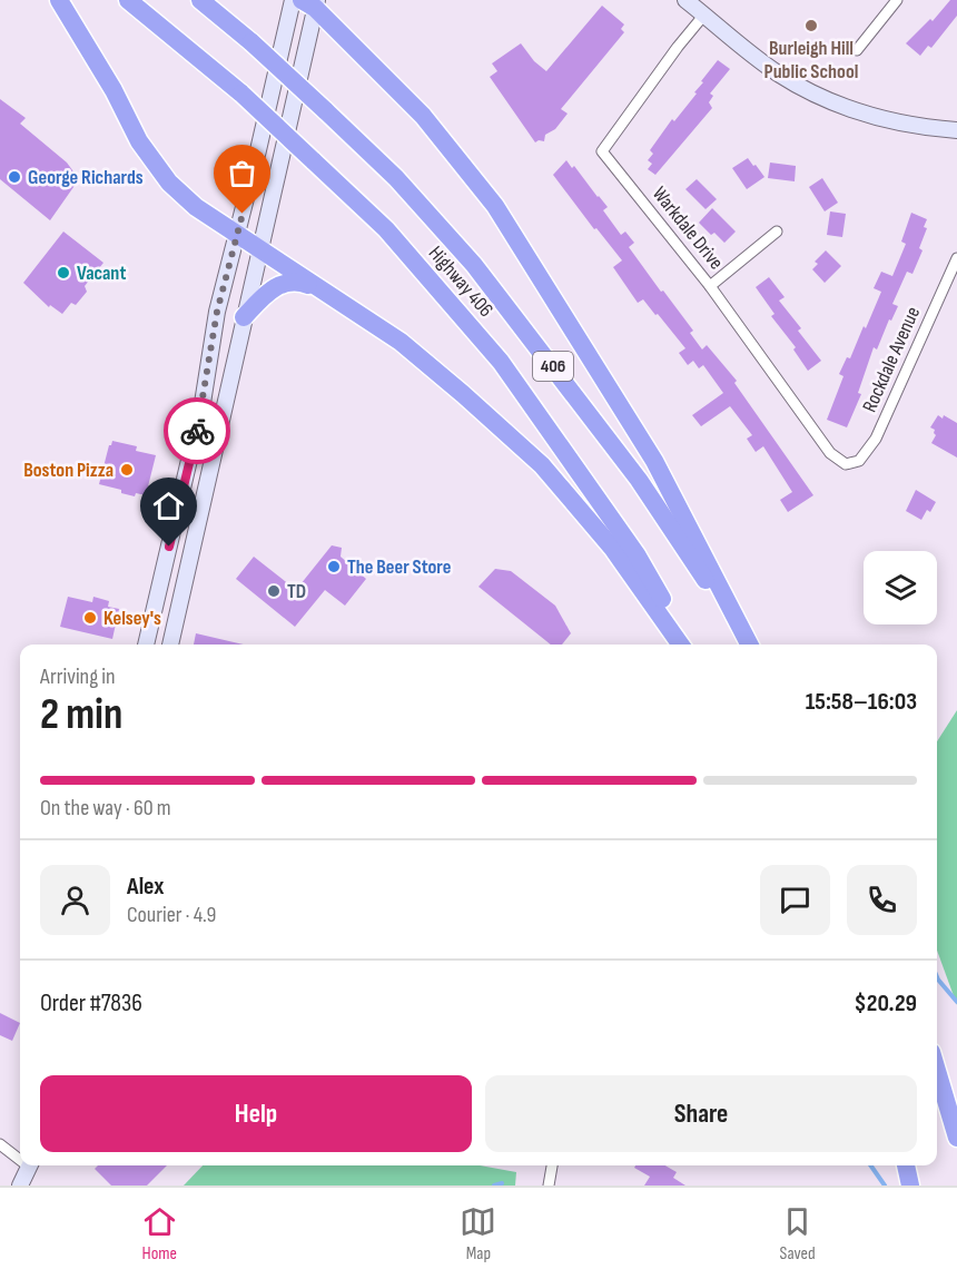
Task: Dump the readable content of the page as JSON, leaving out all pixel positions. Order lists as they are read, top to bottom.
{
  "streets": {
    "highway": ["Highway 406", "406"],
    "street": ["Warkdale Drive", "Rockdale Avenue"]
  },
  "crossings": [
    ["Warkdale Drive", "Rockdale Avenue"]
  ],
  "places": [
    "Burleigh Hill Public School",
    "George Richards",
    "Vacant",
    "Boston Pizza",
    "The Beer Store",
    "TD",
    "Kelsey's"
  ],
  "page": {
    "heading": ["2 min", "Arriving in", "15:58–16:03"],
    "panel": [
      "Alex",
      "Courier · 4.9",
      "Order #7836",
      "$20.29"
    ],
    "bar": "On the way · 60 m",
    "buttons": ["Help", "Share"],
    "tabs": ["Home", "Map", "Saved"]
  }
}
